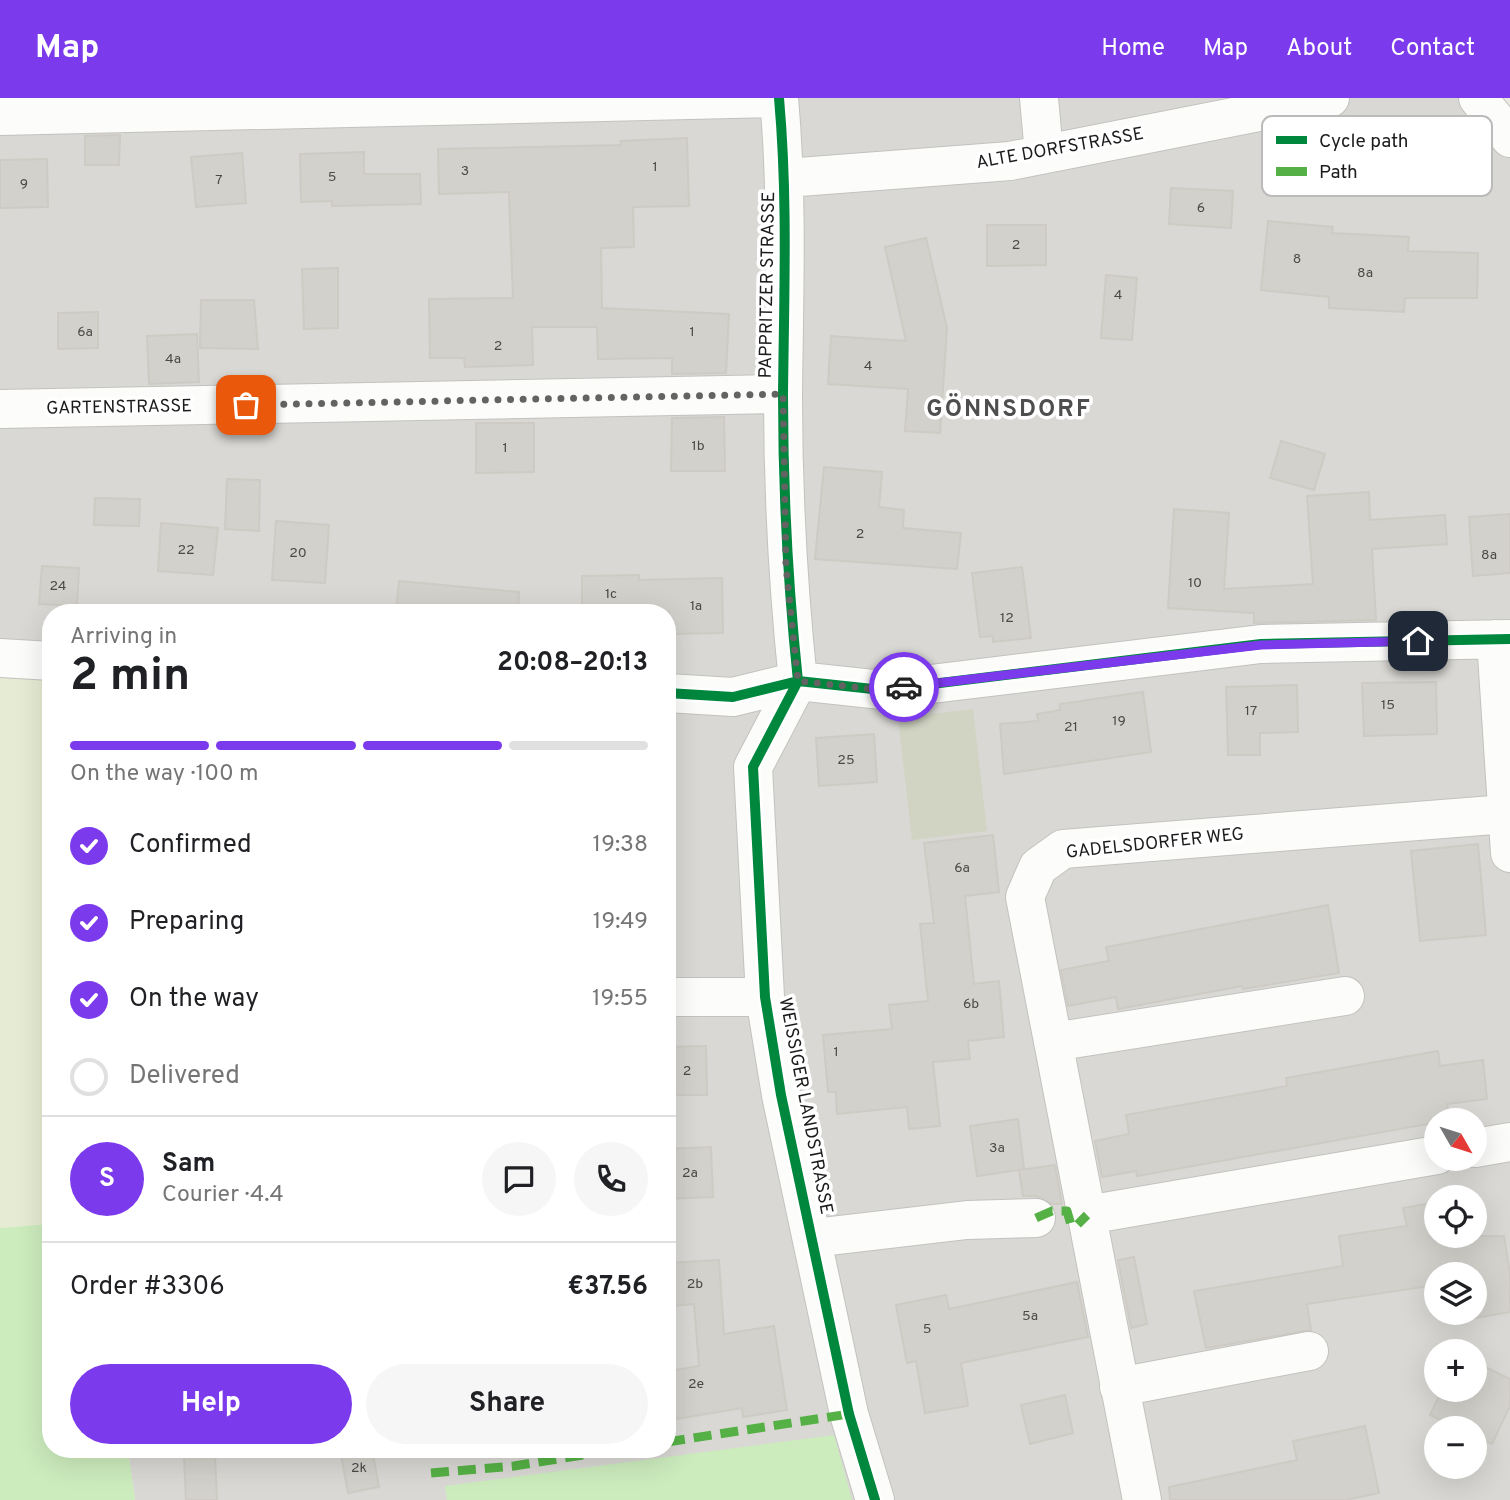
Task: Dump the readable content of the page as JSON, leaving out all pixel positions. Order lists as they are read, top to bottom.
{
  "streets": {
    "street": [
      "ALTE DORFSTRASSE",
      "PAPPRITZER STRASSE",
      "GARTENSTRASSE",
      "GADELSDORFER WEG",
      "WEISSIGER LANDSTRASSE"
    ]
  },
  "crossings": [
    ["ALTE DORFSTRASSE", "PAPPRITZER STRASSE"],
    ["PAPPRITZER STRASSE", "GARTENSTRASSE"],
    ["PAPPRITZER STRASSE", "WEISSIGER LANDSTRASSE"]
  ],
  "districts": ["GÖNNSDORF"],
  "house_numbers": [
    "1",
    "3",
    "5",
    "7",
    "9",
    "6",
    "2",
    "8",
    "8a",
    "4",
    "6a",
    "1",
    "2",
    "4a",
    "4",
    "1b",
    "1",
    "2",
    "22",
    "20",
    "8a",
    "10",
    "24",
    "1c",
    "1a",
    "12",
    "15",
    "17",
    "19",
    "21",
    "25",
    "6a",
    "6b",
    "1",
    "2",
    "3a",
    "2a",
    "2b",
    "5a",
    "5",
    "2e",
    "2k"
  ],
  "legend": ["Cycle path", "Path"],
  "north": "bottom right",
  "page": {
    "header": "Map",
    "nav": [
      "Home",
      "Map",
      "About",
      "Contact"
    ],
    "heading": ["2 min", "Arriving in", "20:08–20:13"],
    "panel": [
      "Sam",
      "Courier · 4.4",
      "Order #3306",
      "€37.56"
    ],
    "bar": "On the way · 100 m",
    "list": [
      ["Confirmed", "19:38"],
      ["Preparing", "19:49"],
      ["On the way", "19:55"],
      "Delivered"
    ],
    "map_buttons": ["+", "−"],
    "round": "S",
    "buttons": ["Help", "Share"]
  }
}
